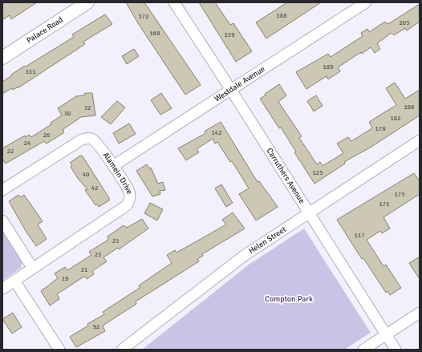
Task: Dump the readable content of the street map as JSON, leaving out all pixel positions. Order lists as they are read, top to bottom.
{
  "streets": {
    "street": [
      "Palace Road",
      "Westdale Avenue",
      "Alamein Drive",
      "Carruthers Avenue",
      "Helen Street"
    ]
  },
  "crossings": [
    ["Westdale Avenue", "Alamein Drive"],
    ["Westdale Avenue", "Carruthers Avenue"],
    ["Carruthers Avenue", "Helen Street"]
  ],
  "parks": ["Compton Park"],
  "house_numbers": [
    "188",
    "172",
    "205",
    "168",
    "159",
    "189",
    "331",
    "186",
    "32",
    "30",
    "182",
    "178",
    "142",
    "26",
    "24",
    "22",
    "125",
    "40",
    "42",
    "175",
    "171",
    "117",
    "25",
    "23",
    "21",
    "19",
    "92"
  ]
}
